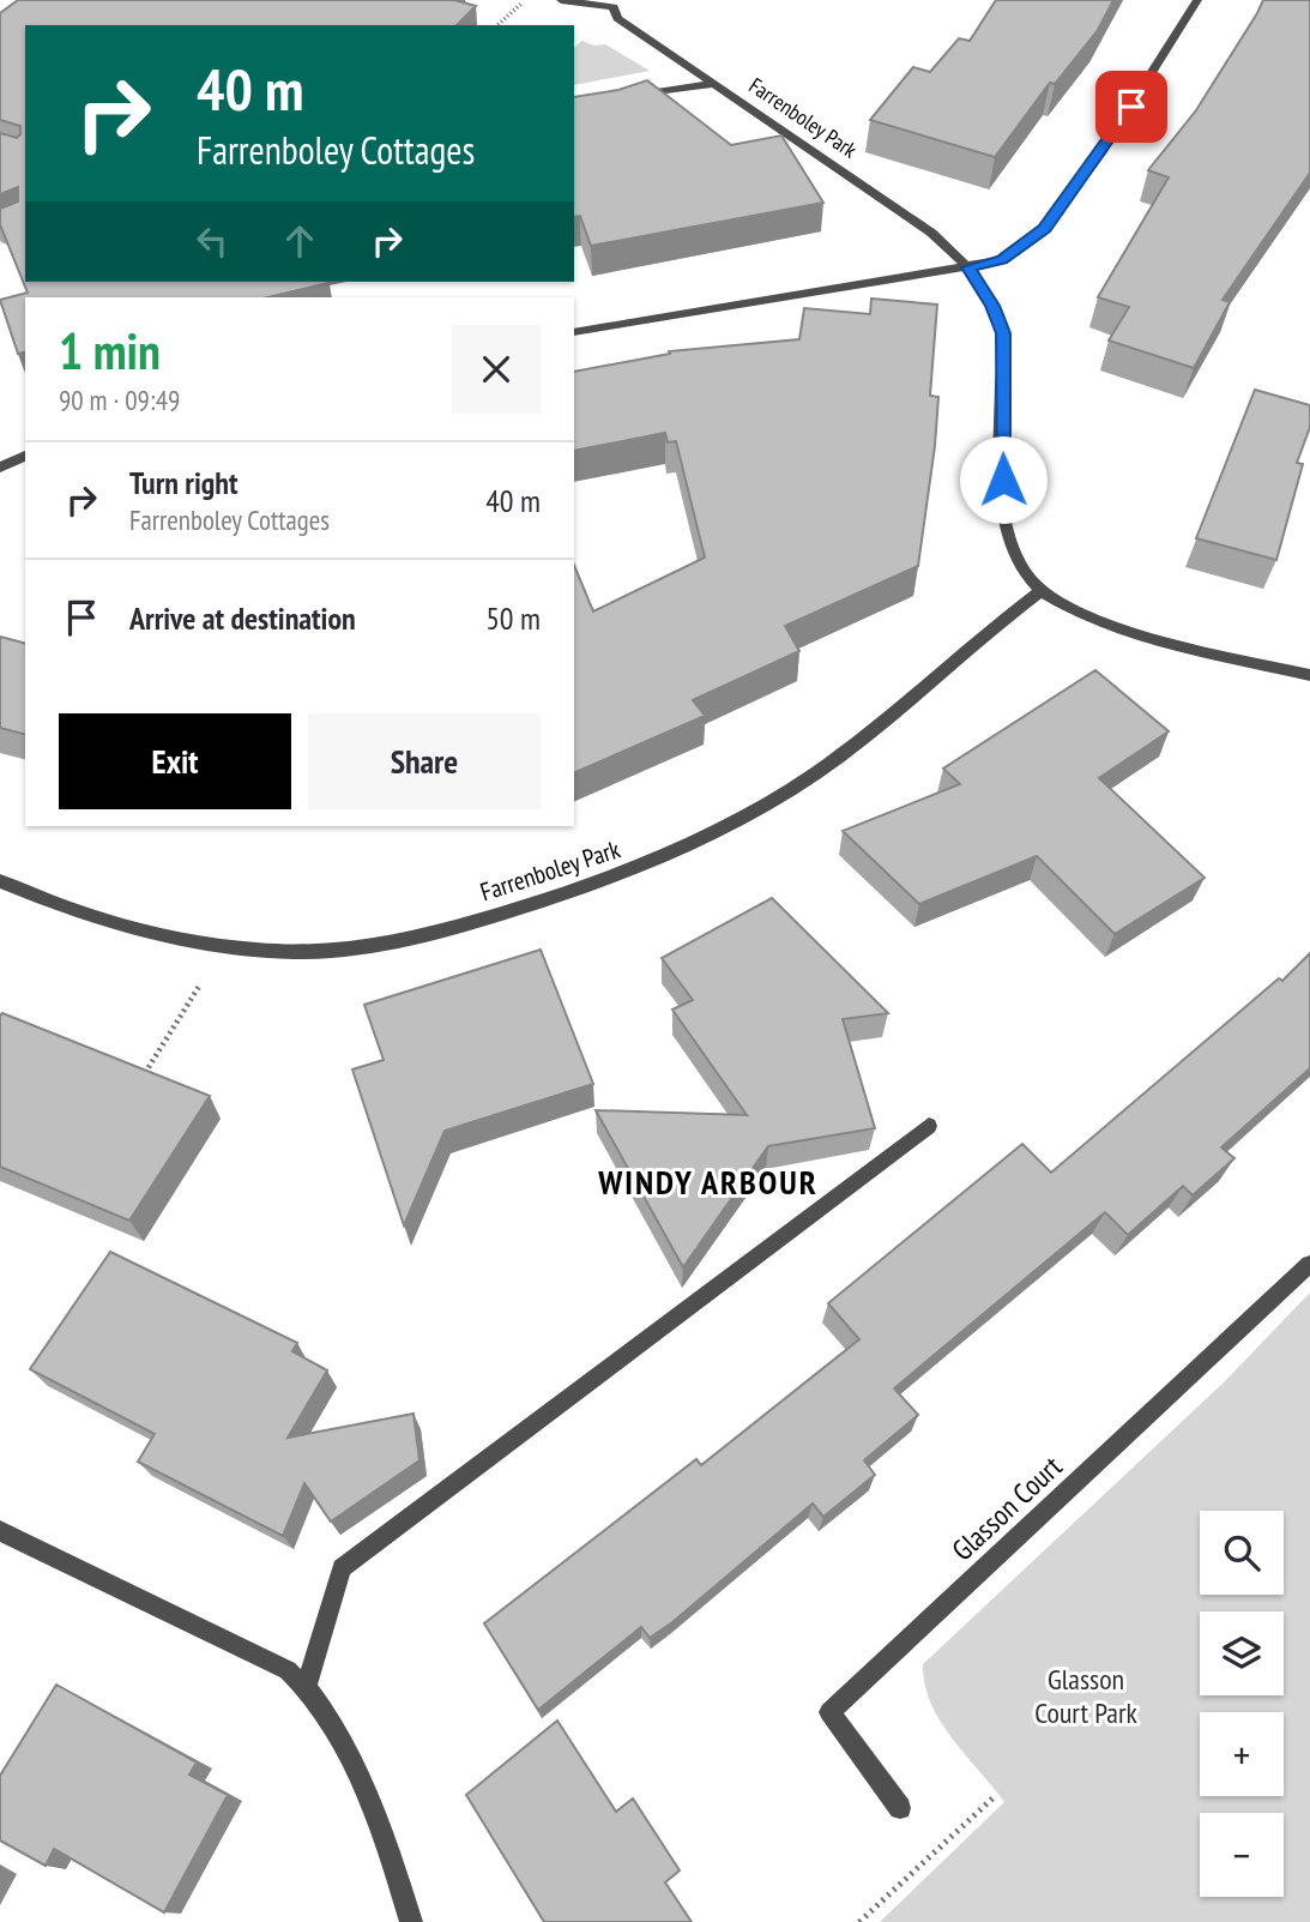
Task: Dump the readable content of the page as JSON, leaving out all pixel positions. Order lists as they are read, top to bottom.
{
  "streets": {
    "street": ["Farrenboley Park", "Glasson Court"]
  },
  "districts": ["WINDY ARBOUR"],
  "parks": ["Glasson Court Park"],
  "page": {
    "turn": ["40 m", "Farrenboley Cottages"],
    "heading": ["1 min", "90 m · 09:49"],
    "list": [
      {
        "name": "Turn right",
        "note": "Farrenboley Cottages",
        "value": "40 m"
      },
      {
        "name": "Arrive at destination",
        "value": "50 m"
      }
    ],
    "buttons": ["Exit", "Share"],
    "map_buttons": ["+", "−"]
  }
}
